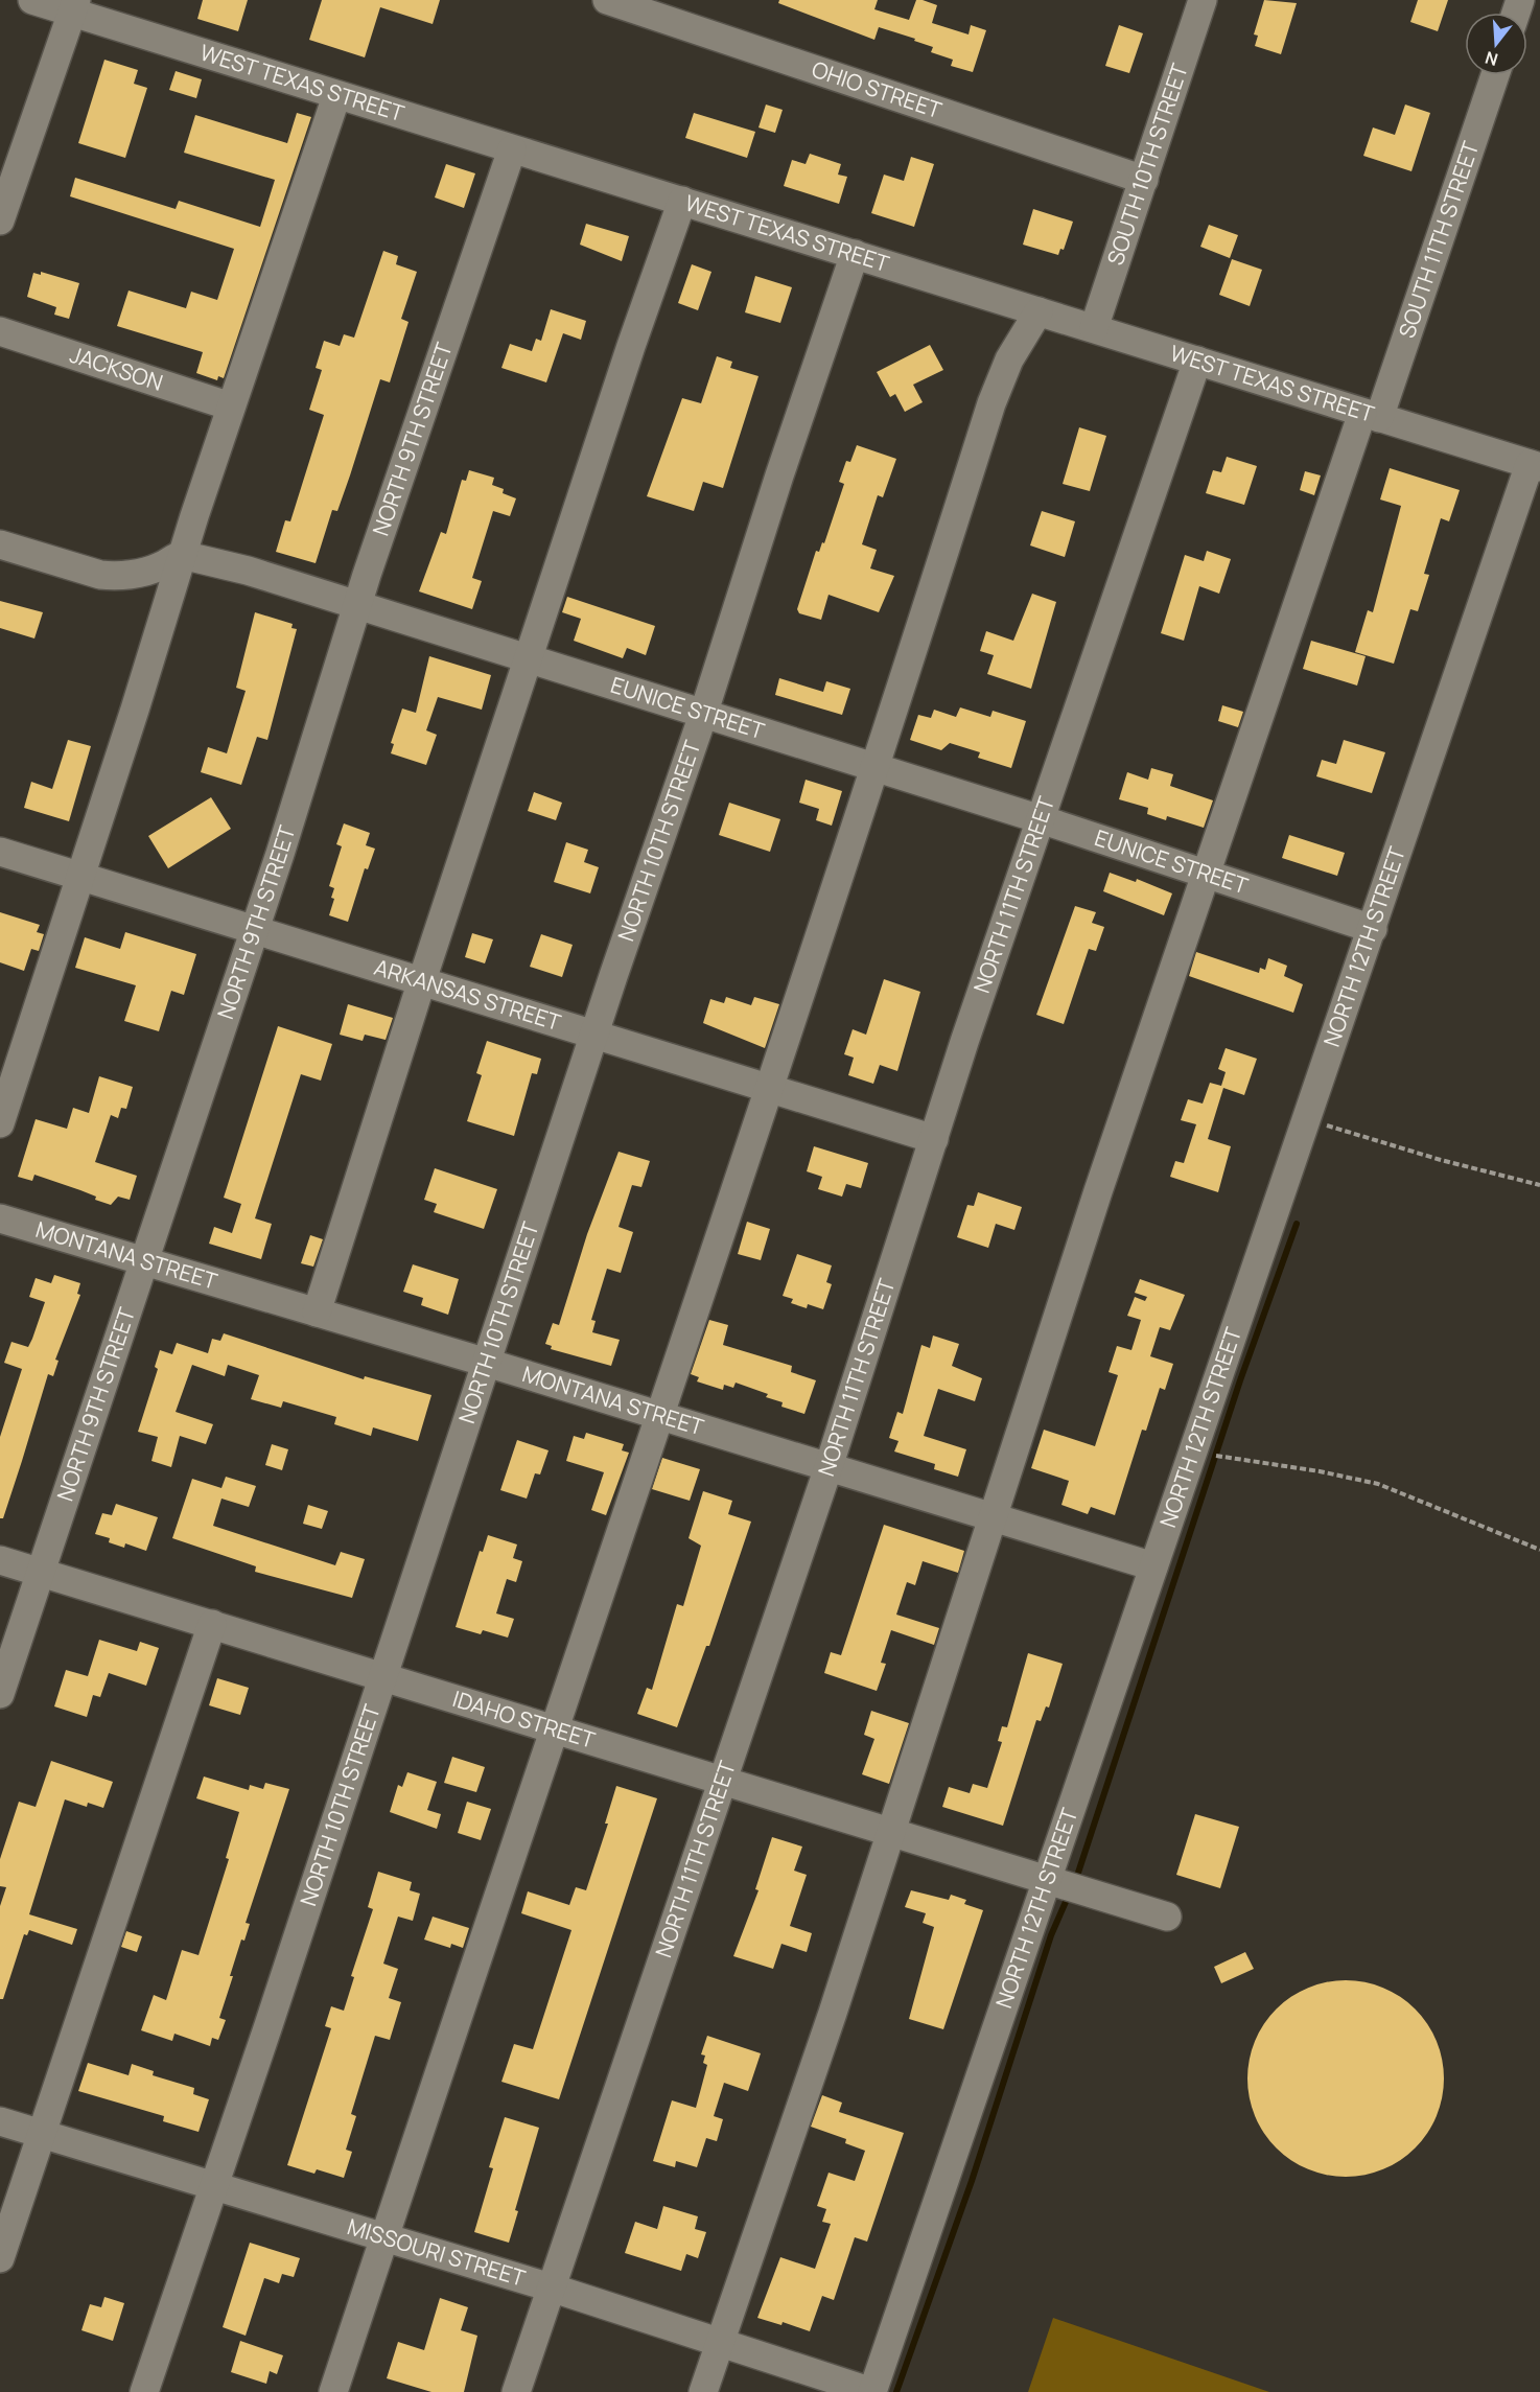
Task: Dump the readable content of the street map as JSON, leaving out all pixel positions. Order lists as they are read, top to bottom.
{
  "streets": {
    "street": [
      "WEST TEXAS STREET",
      "OHIO STREET",
      "SOUTH 10TH STREET",
      "SOUTH 11TH STREET",
      "JACKSON",
      "NORTH 9TH STREET",
      "EUNICE STREET",
      "NORTH 10TH STREET",
      "NORTH 11TH STREET",
      "NORTH 12TH STREET",
      "ARKANSAS STREET",
      "MONTANA STREET",
      "IDAHO STREET",
      "MISSOURI STREET"
    ]
  },
  "crossings": [
    ["WEST TEXAS STREET", "SOUTH 10TH STREET"],
    ["WEST TEXAS STREET", "SOUTH 11TH STREET"],
    ["WEST TEXAS STREET", "NORTH 9TH STREET"],
    ["WEST TEXAS STREET", "NORTH 10TH STREET"],
    ["WEST TEXAS STREET", "NORTH 11TH STREET"],
    ["WEST TEXAS STREET", "NORTH 12TH STREET"],
    ["OHIO STREET", "SOUTH 10TH STREET"],
    ["SOUTH 11TH STREET", "EUNICE STREET"],
    ["SOUTH 11TH STREET", "MONTANA STREET"],
    ["SOUTH 11TH STREET", "IDAHO STREET"],
    ["SOUTH 11TH STREET", "MISSOURI STREET"],
    ["NORTH 9TH STREET", "EUNICE STREET"],
    ["NORTH 9TH STREET", "ARKANSAS STREET"],
    ["NORTH 9TH STREET", "MONTANA STREET"],
    ["NORTH 9TH STREET", "IDAHO STREET"],
    ["EUNICE STREET", "NORTH 10TH STREET"],
    ["EUNICE STREET", "NORTH 11TH STREET"],
    ["EUNICE STREET", "NORTH 12TH STREET"],
    ["NORTH 10TH STREET", "ARKANSAS STREET"],
    ["NORTH 10TH STREET", "MONTANA STREET"],
    ["NORTH 10TH STREET", "IDAHO STREET"],
    ["NORTH 10TH STREET", "MISSOURI STREET"],
    ["NORTH 11TH STREET", "ARKANSAS STREET"],
    ["NORTH 11TH STREET", "MONTANA STREET"],
    ["NORTH 11TH STREET", "IDAHO STREET"],
    ["NORTH 11TH STREET", "MISSOURI STREET"],
    ["NORTH 12TH STREET", "MONTANA STREET"],
    ["NORTH 12TH STREET", "IDAHO STREET"],
    ["NORTH 12TH STREET", "MISSOURI STREET"]
  ],
  "north": "bottom"
}
